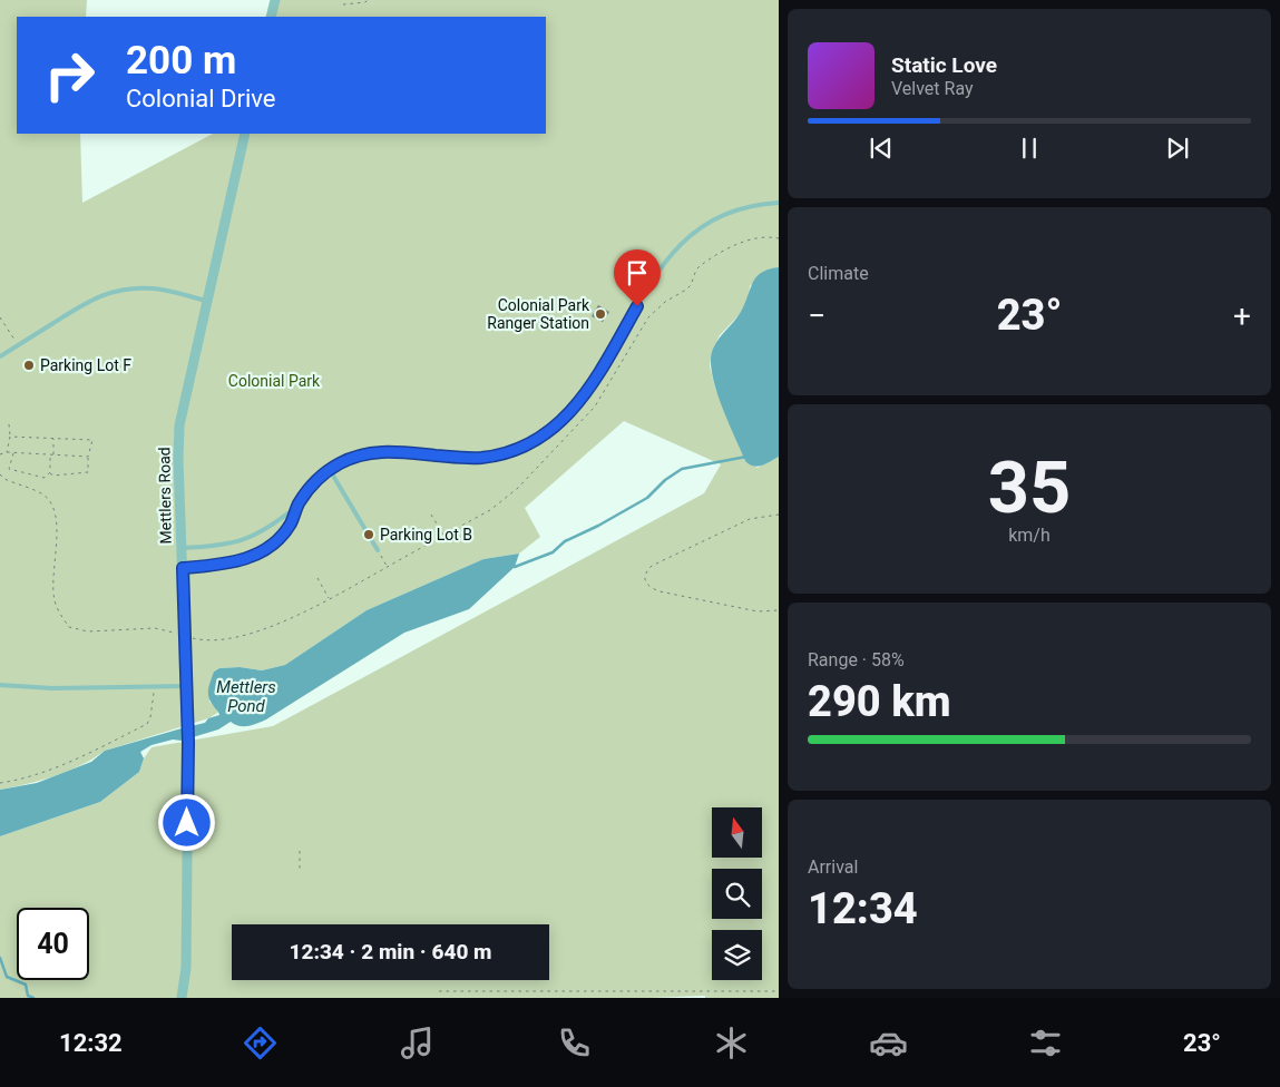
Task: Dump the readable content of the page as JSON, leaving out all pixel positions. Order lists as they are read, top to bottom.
{
  "streets": {
    "street": ["Mettlers Road"]
  },
  "water": ["Mettlers Pond"],
  "parks": ["Colonial Park"],
  "places": ["Colonial Park Ranger Station", "Parking Lot F", "Parking Lot B"],
  "north": "top",
  "page": {
    "turn": ["200 m", "Colonial Drive"],
    "song": ["Static Love", "Velvet Ray"],
    "tile": [
      "Climate",
      ["35", "km/h"],
      ["Range · 58%", "290 km"],
      ["Arrival", "12:34"]
    ],
    "heat": ["−", "23°", "+"],
    "limit": "40",
    "trip": "12:34 · 2 min · 640 m",
    "tabs": ["12:32", "23°"]
  }
}
